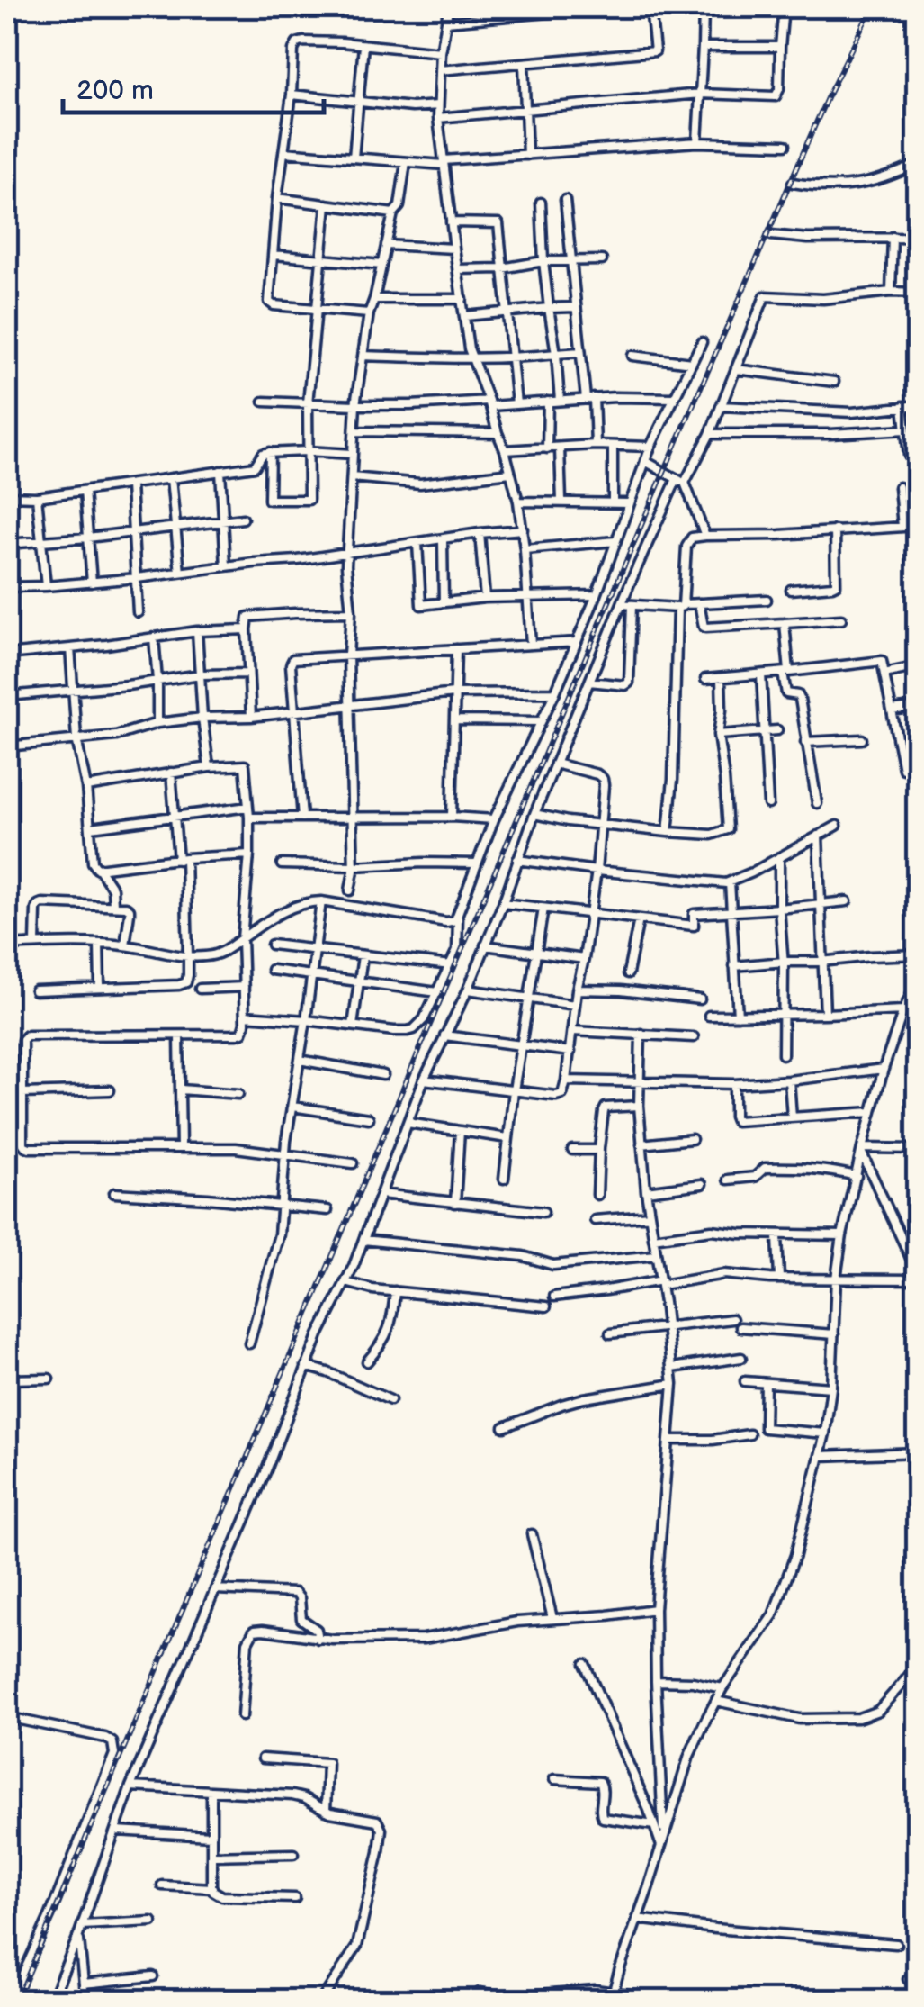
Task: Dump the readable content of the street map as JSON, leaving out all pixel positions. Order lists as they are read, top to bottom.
{
  "scale_bar": "200 m"
}
